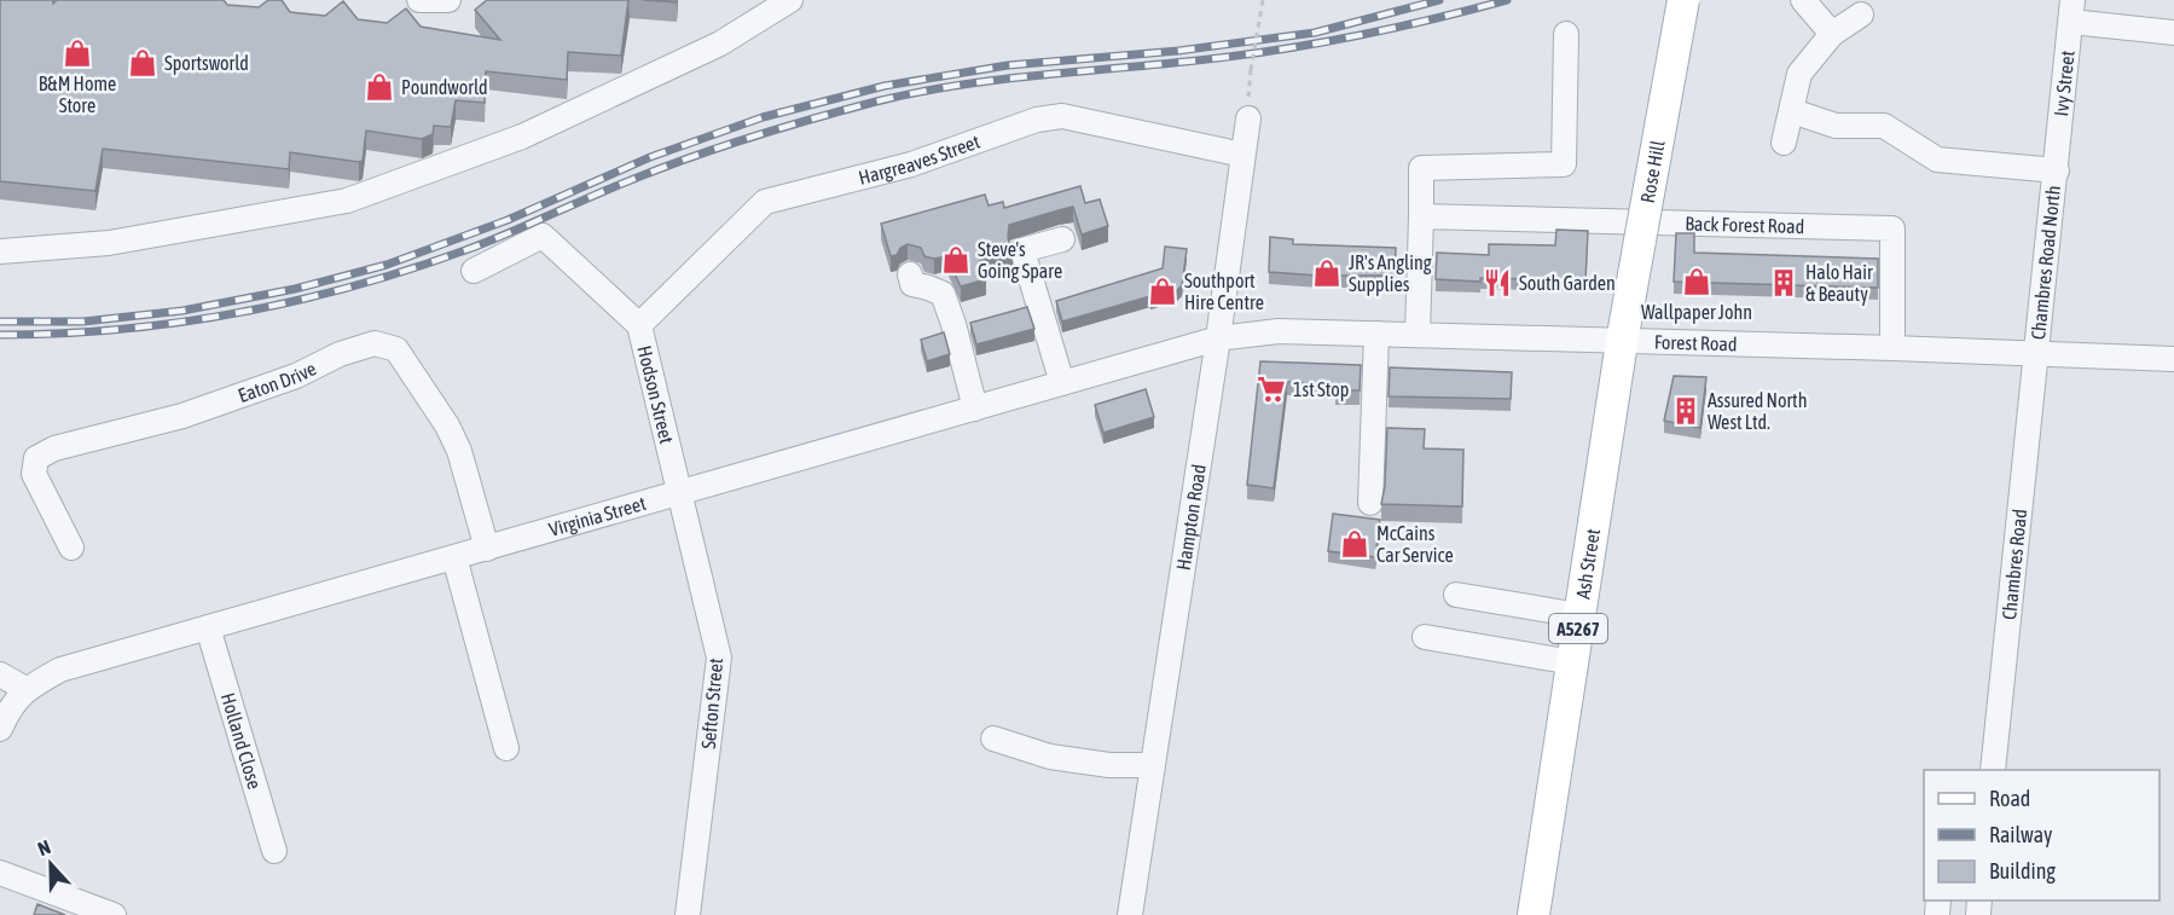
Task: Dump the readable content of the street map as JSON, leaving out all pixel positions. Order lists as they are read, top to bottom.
{
  "streets": {
    "main road": ["Rose Hill", "Ash Street", "A5267"],
    "street": [
      "Ivy Street",
      "Hargreaves Street",
      "Back Forest Road",
      "Chambres Road North",
      "Forest Road",
      "Eaton Drive",
      "Hodson Street",
      "Virginia Street",
      "Hampton Road",
      "Chambres Road",
      "Sefton Street",
      "Holland Close"
    ]
  },
  "crossings": [
    ["Ivy Street", "Chambres Road North"],
    ["Hargreaves Street", "Hodson Street"],
    ["Hargreaves Street", "Hampton Road"],
    ["Rose Hill", "Forest Road"],
    ["Rose Hill", "Ash Street"],
    ["Back Forest Road", "Forest Road"],
    ["Chambres Road North", "Forest Road"],
    ["Chambres Road North", "Chambres Road"],
    ["Forest Road", "Virginia Street"],
    ["Forest Road", "Hampton Road"],
    ["Forest Road", "Ash Street"],
    ["Forest Road", "Chambres Road"],
    ["Eaton Drive", "Virginia Street"],
    ["Hodson Street", "Virginia Street"],
    ["Hodson Street", "Sefton Street"],
    ["Virginia Street", "Hampton Road"],
    ["Virginia Street", "Sefton Street"],
    ["Virginia Street", "Holland Close"]
  ],
  "places": {
    "shop": [
      "B&M Home Store",
      "Sportsworld",
      "Poundworld",
      "Steve's Going Spare",
      "JR's Angling Supplies",
      "Wallpaper John",
      "Southport Hire Centre",
      "McCains Car Service"
    ],
    "restaurant": ["South Garden"],
    "building": ["Halo Hair & Beauty", "Assured North West Ltd."],
    "supermarket": ["1st Stop"]
  },
  "legend": ["Road", "Railway", "Building"],
  "north": "top"
}
